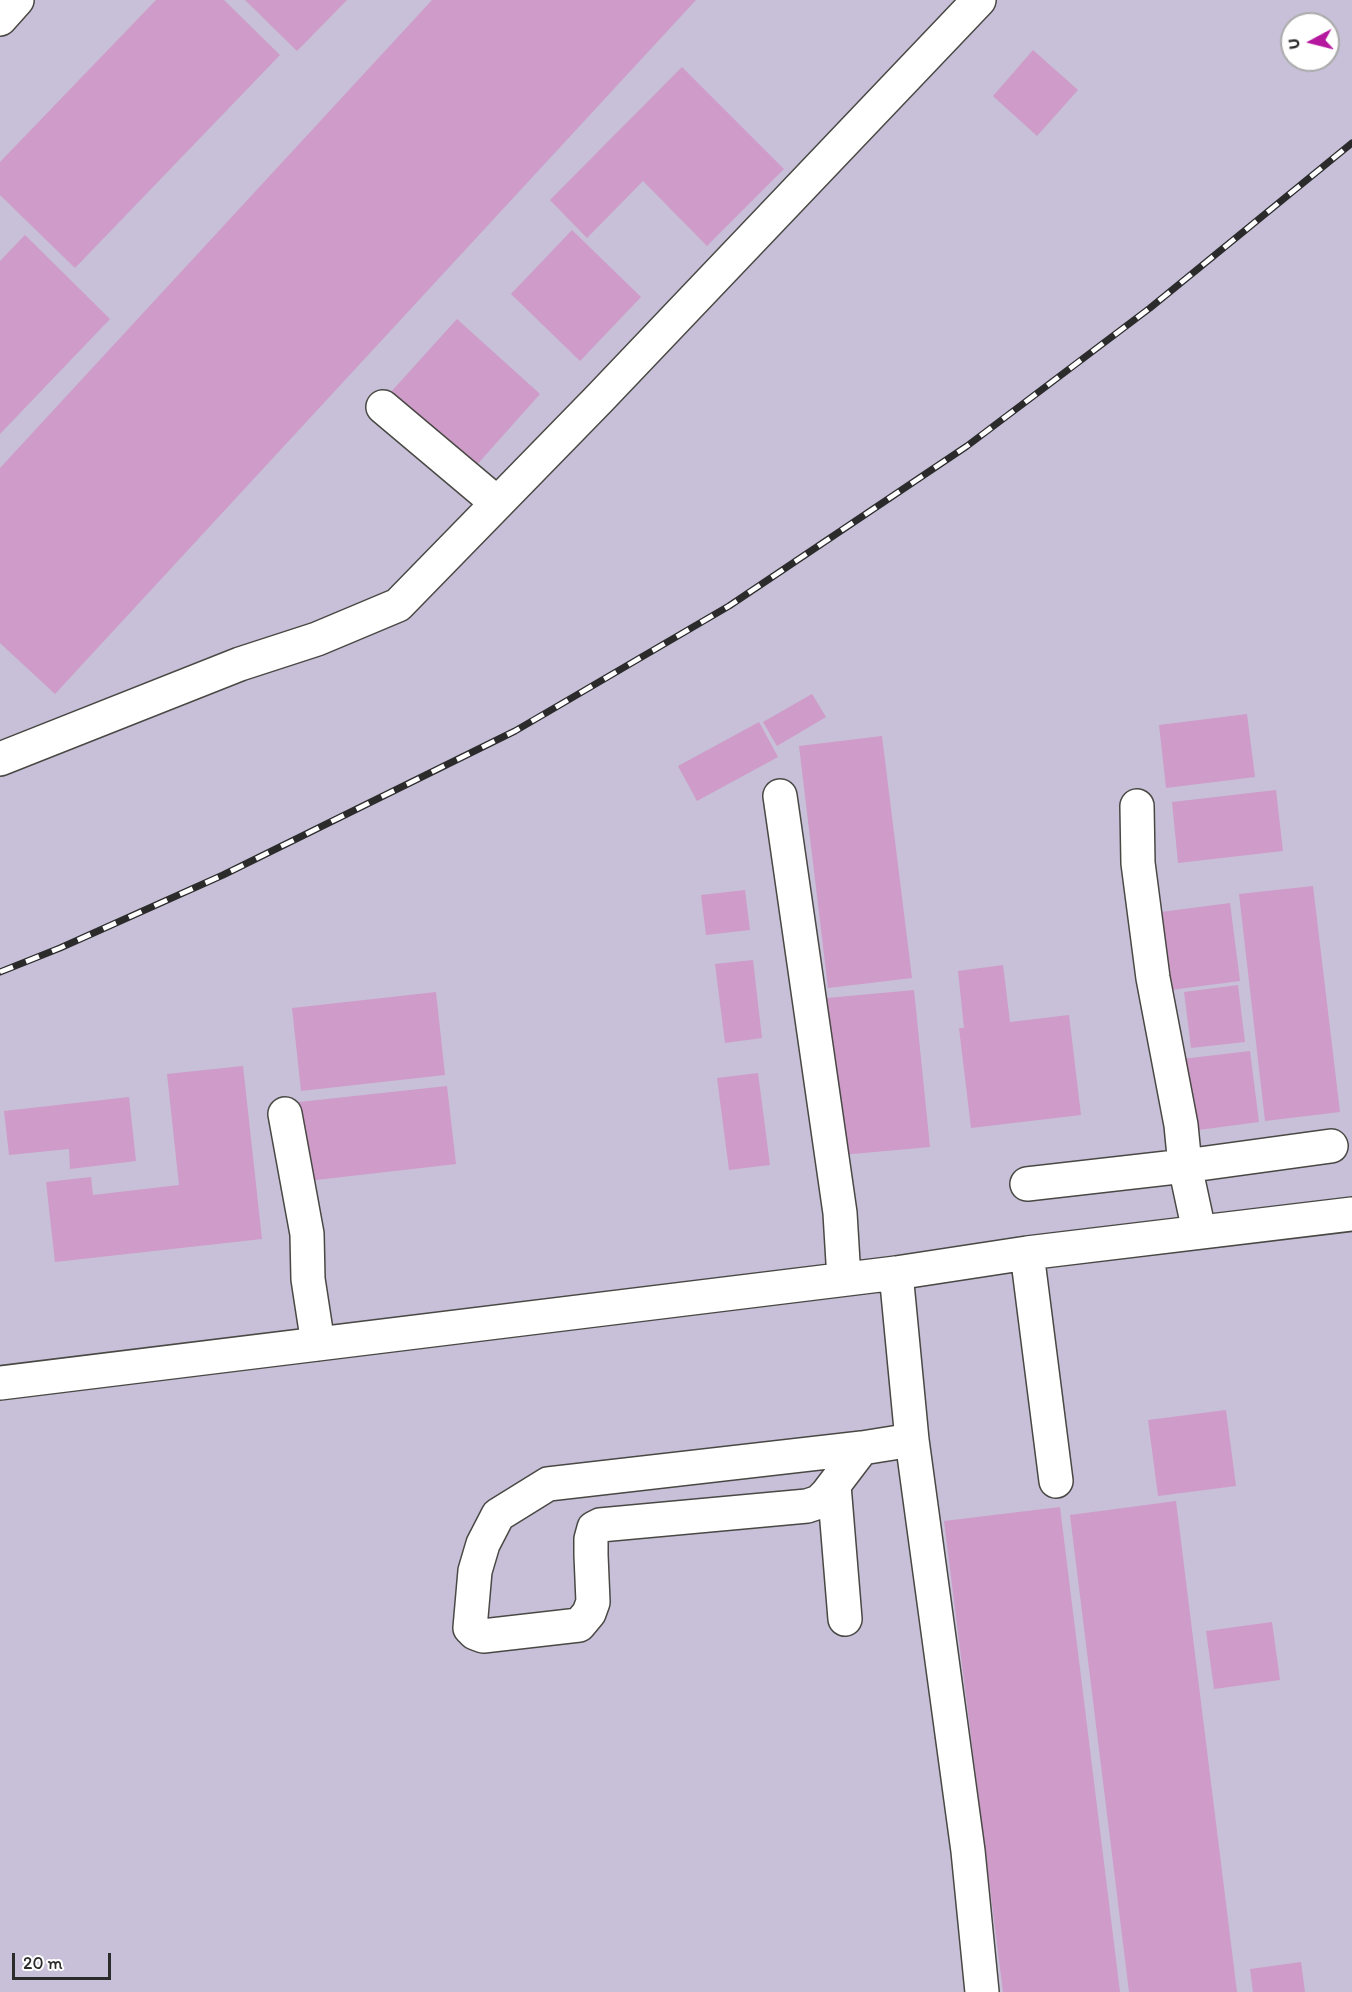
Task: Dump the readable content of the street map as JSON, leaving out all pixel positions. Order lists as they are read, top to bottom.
{
  "scale_bar": "20 m",
  "north": "left"
}
